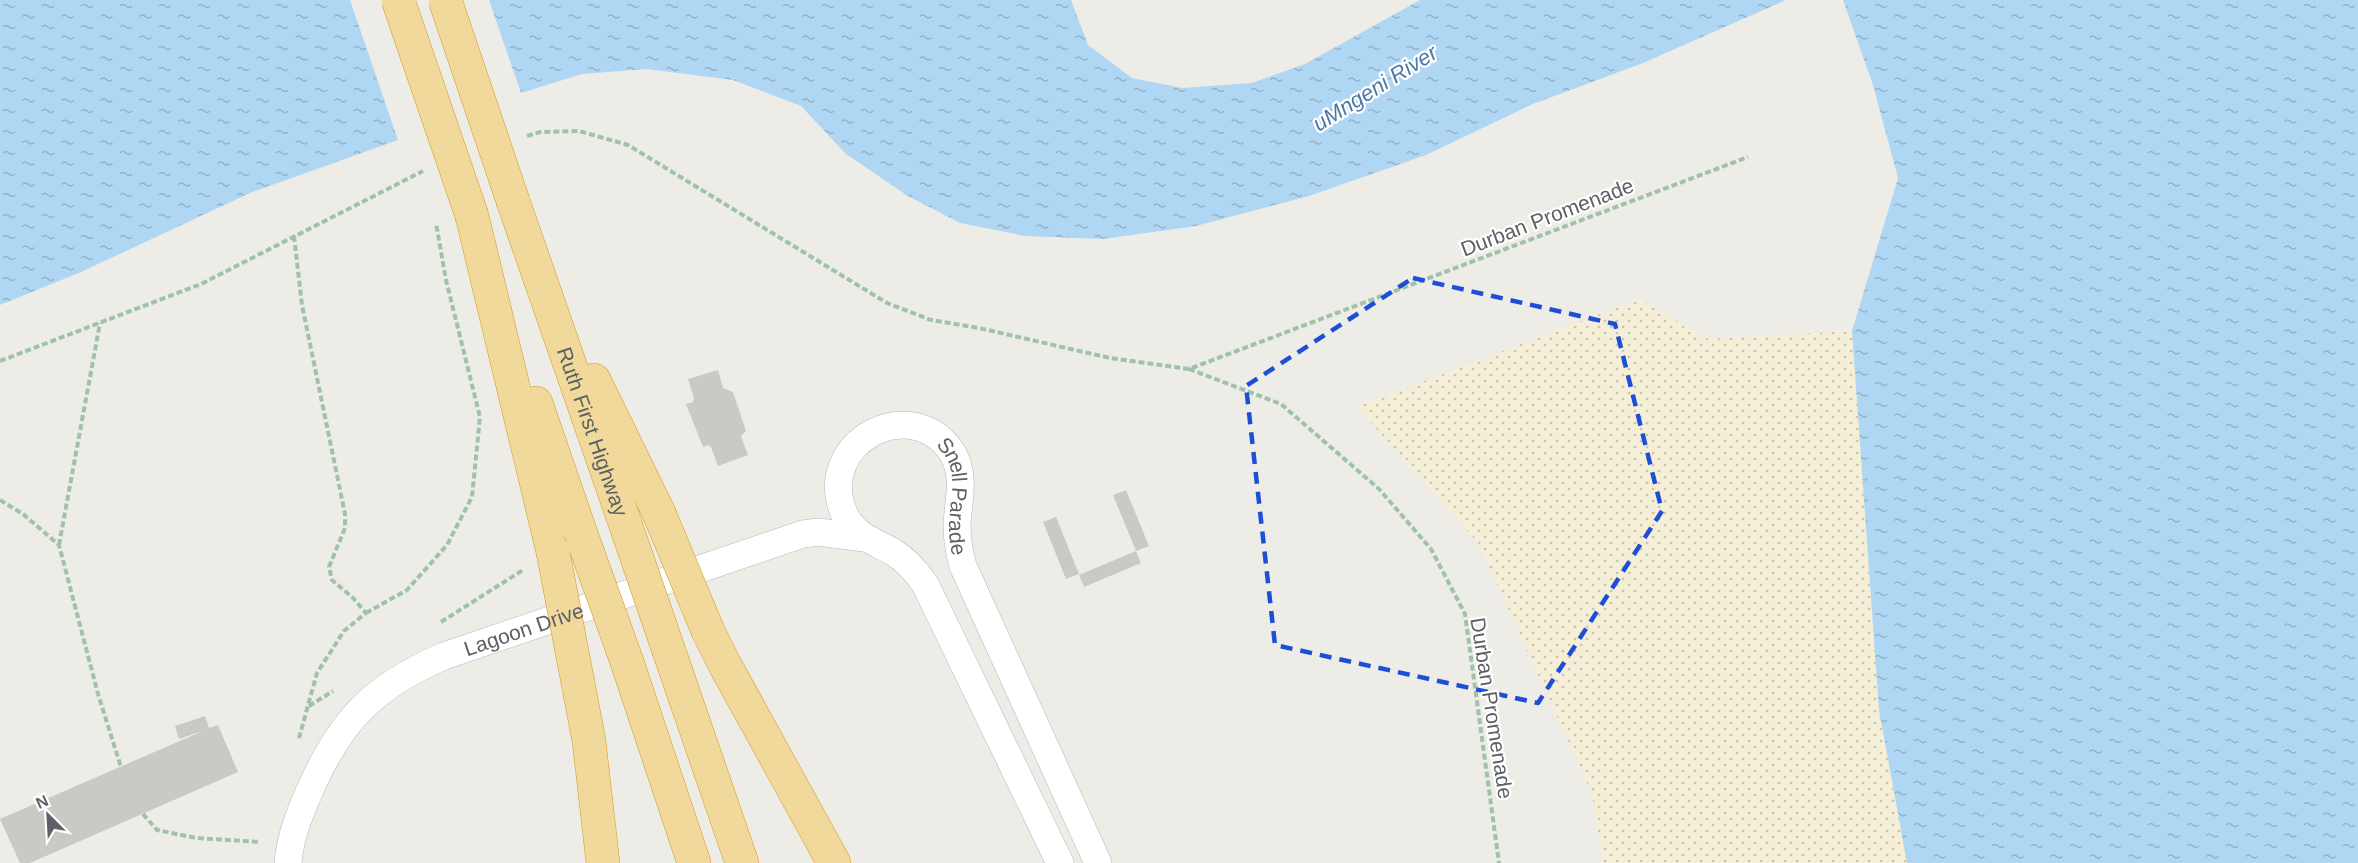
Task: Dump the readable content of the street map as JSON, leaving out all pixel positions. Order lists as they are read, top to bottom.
{
  "streets": {
    "highway": ["Ruth First Highway"],
    "street": ["Snell Parade", "Lagoon Drive"],
    "path": ["Durban Promenade"]
  },
  "crossings": [
    ["Snell Parade", "Lagoon Drive"]
  ],
  "water": ["uMngeni River"],
  "north": "top left"
}
